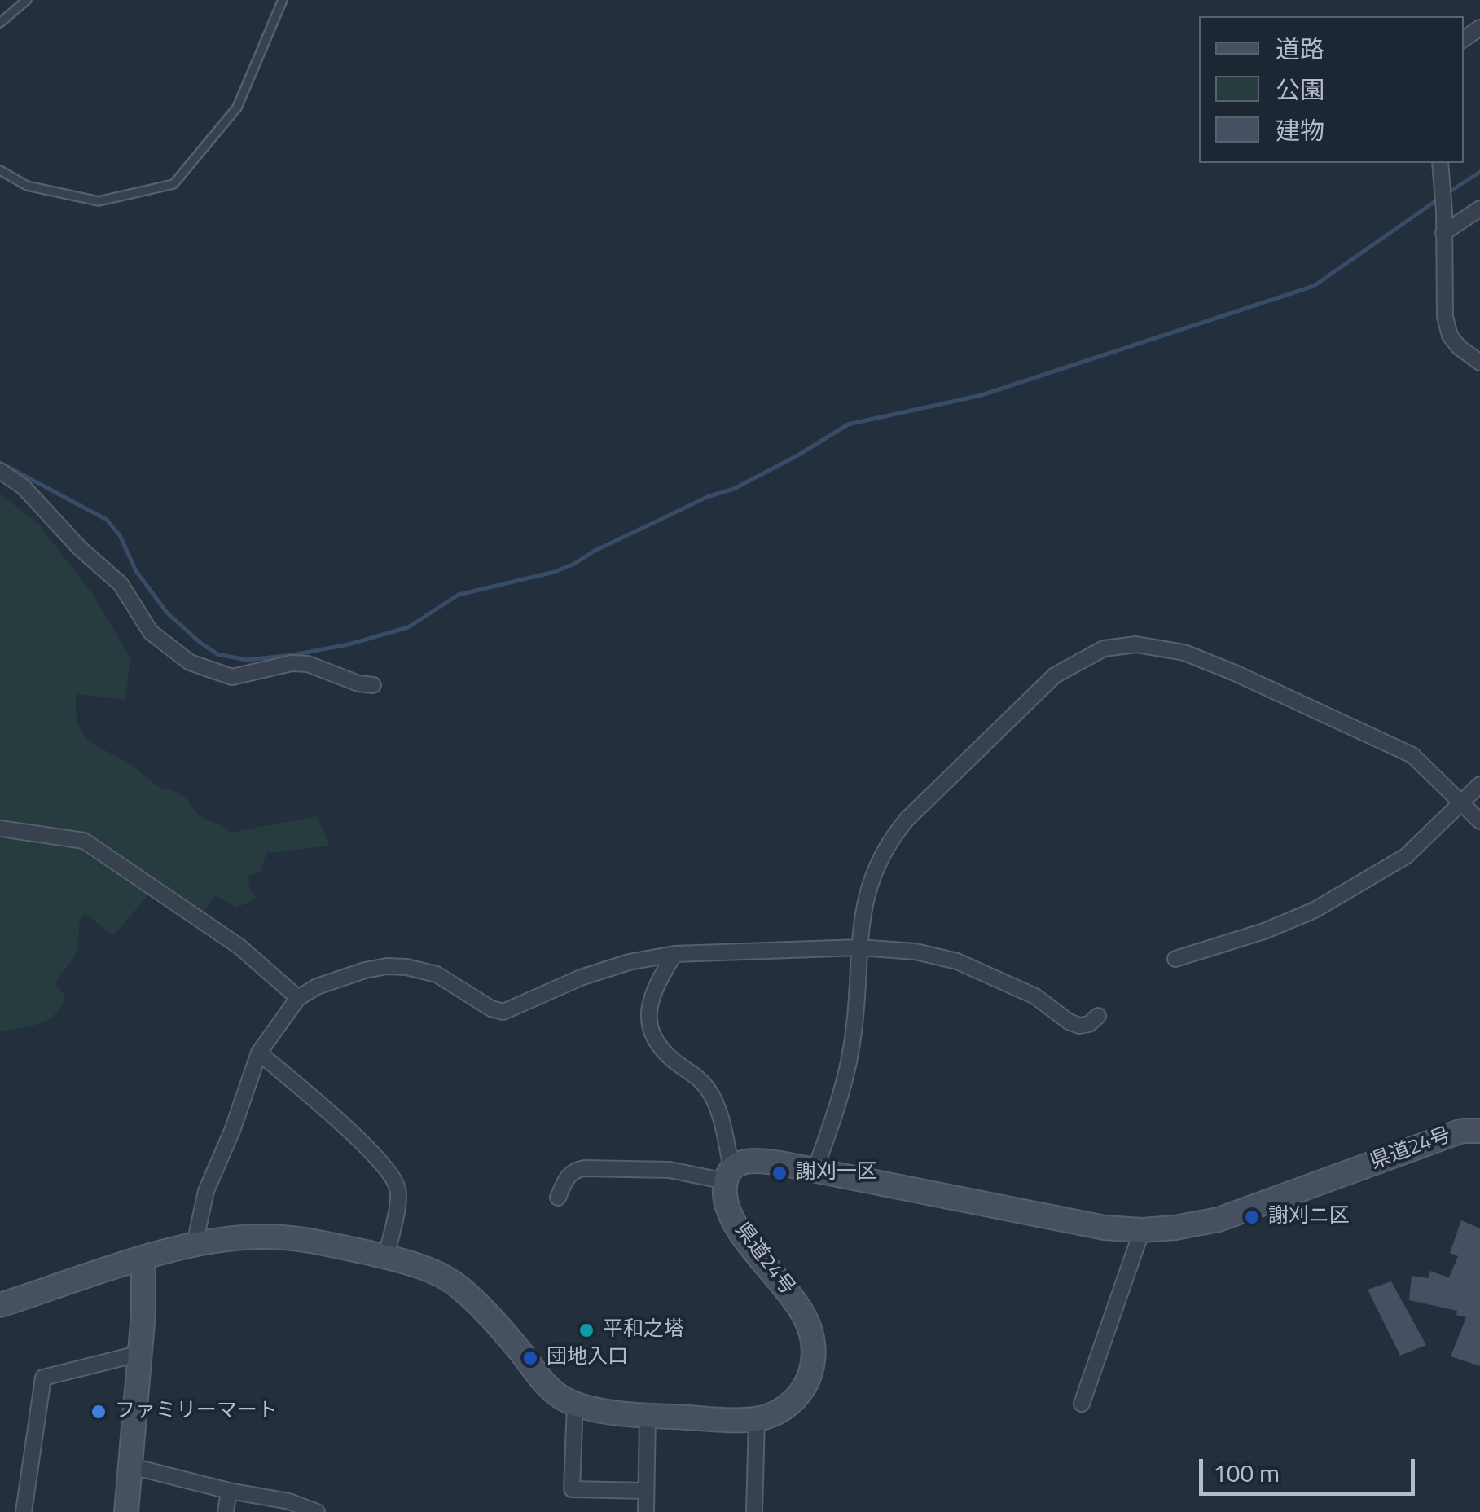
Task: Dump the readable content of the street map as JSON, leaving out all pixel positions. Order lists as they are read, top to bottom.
{
  "streets": {
    "main road": ["県道24号"]
  },
  "places": [
    "謝刈一区",
    "謝刈ニ区",
    "平和之塔",
    "団地入口",
    "ファミリーマート"
  ],
  "legend": ["道路", "公園", "建物"],
  "scale_bar": "100 m"
}
